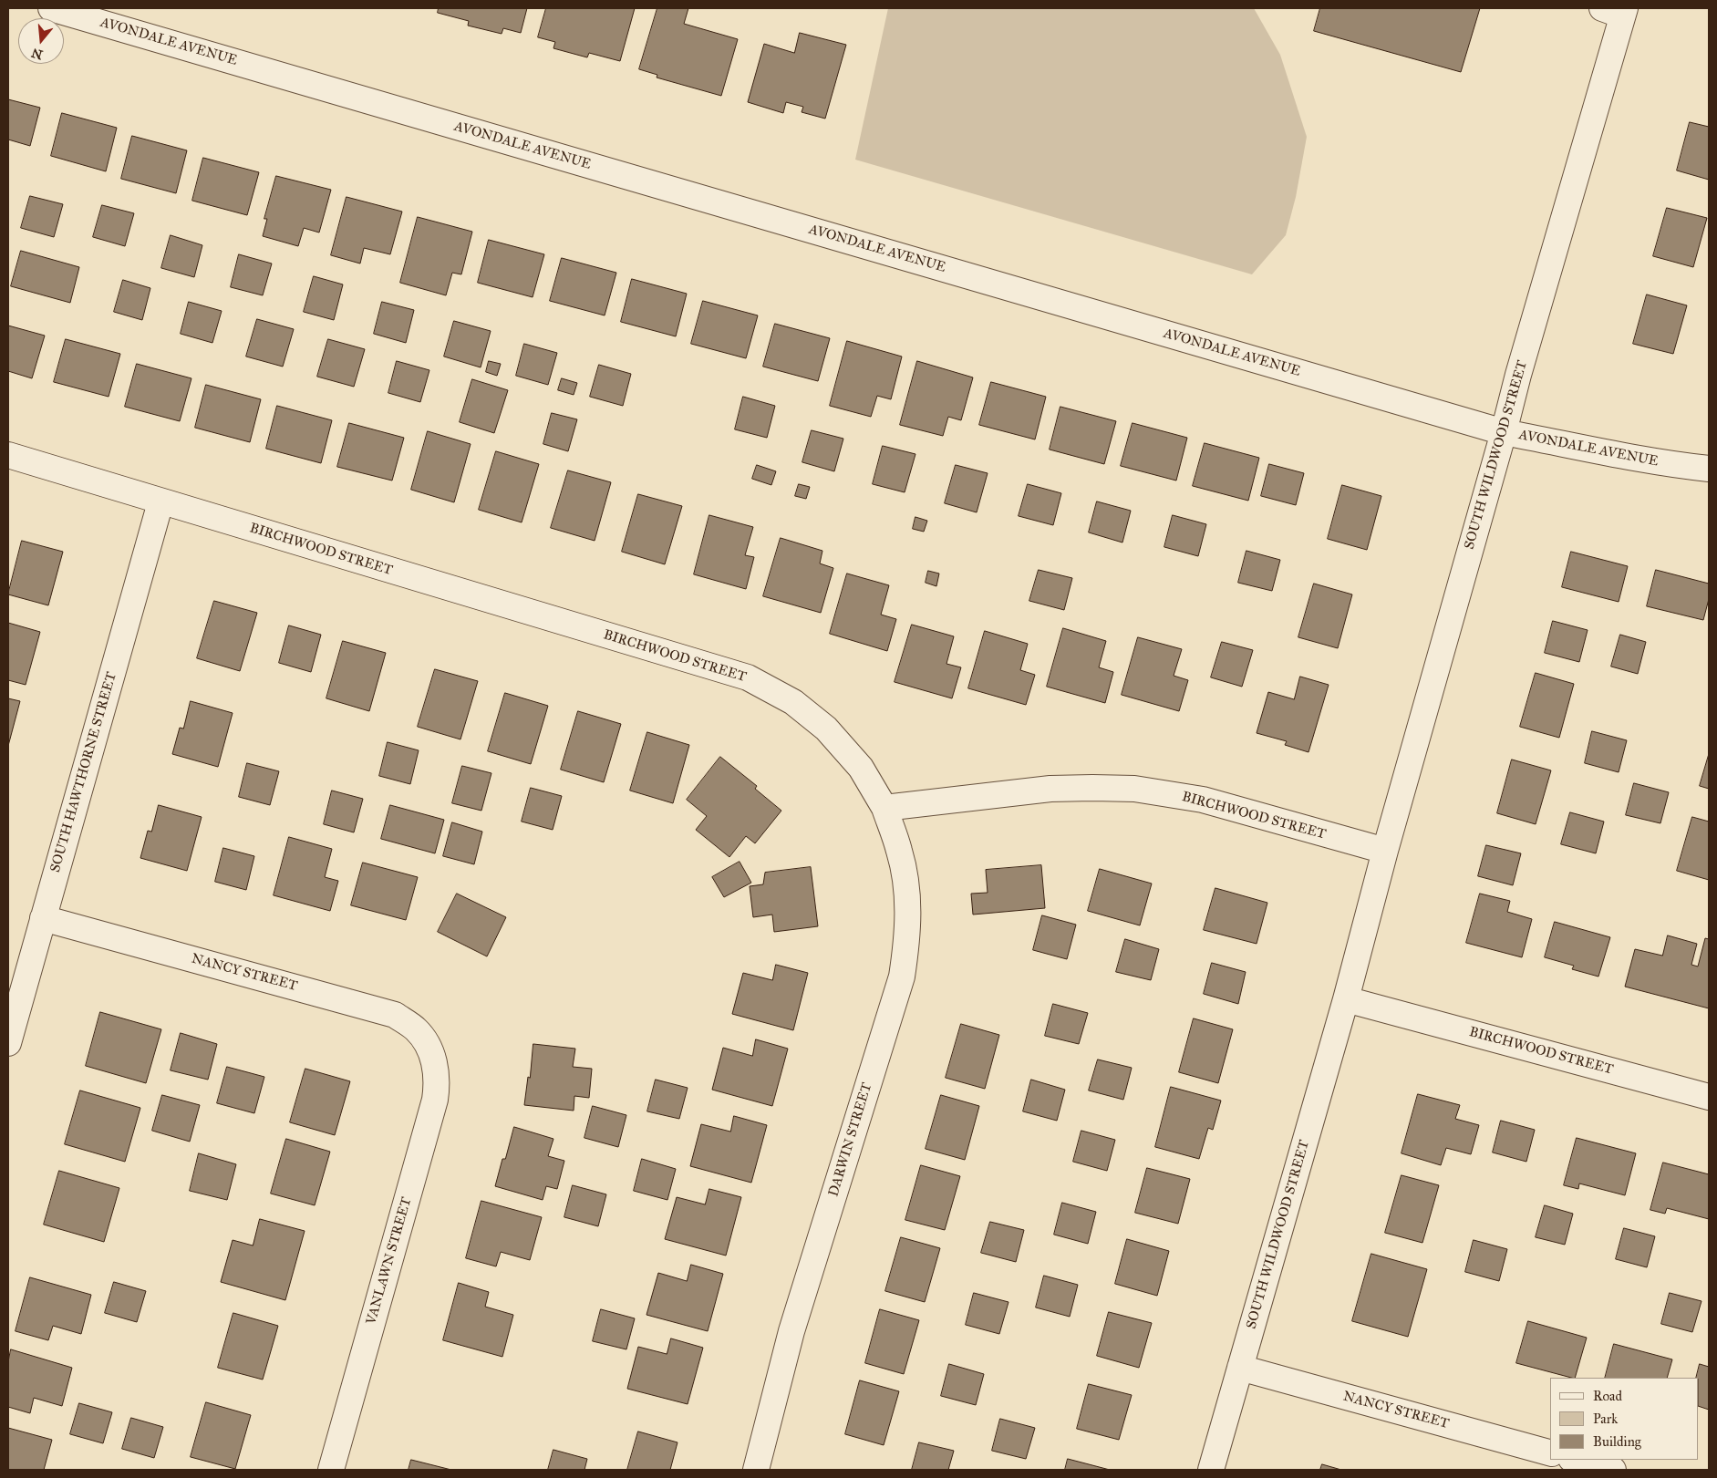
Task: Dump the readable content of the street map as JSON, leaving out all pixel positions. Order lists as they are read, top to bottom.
{
  "streets": {
    "street": [
      "AVONDALE AVENUE",
      "SOUTH WILDWOOD STREET",
      "BIRCHWOOD STREET",
      "SOUTH HAWTHORNE STREET",
      "NANCY STREET",
      "DARWIN STREET",
      "VANLAWN STREET"
    ]
  },
  "crossings": [
    ["AVONDALE AVENUE", "SOUTH WILDWOOD STREET"],
    ["SOUTH WILDWOOD STREET", "BIRCHWOOD STREET"],
    ["SOUTH WILDWOOD STREET", "NANCY STREET"],
    ["BIRCHWOOD STREET", "SOUTH HAWTHORNE STREET"],
    ["BIRCHWOOD STREET", "DARWIN STREET"],
    ["SOUTH HAWTHORNE STREET", "NANCY STREET"],
    ["NANCY STREET", "VANLAWN STREET"]
  ],
  "legend": ["Road", "Park", "Building"],
  "north": "bottom"
}
